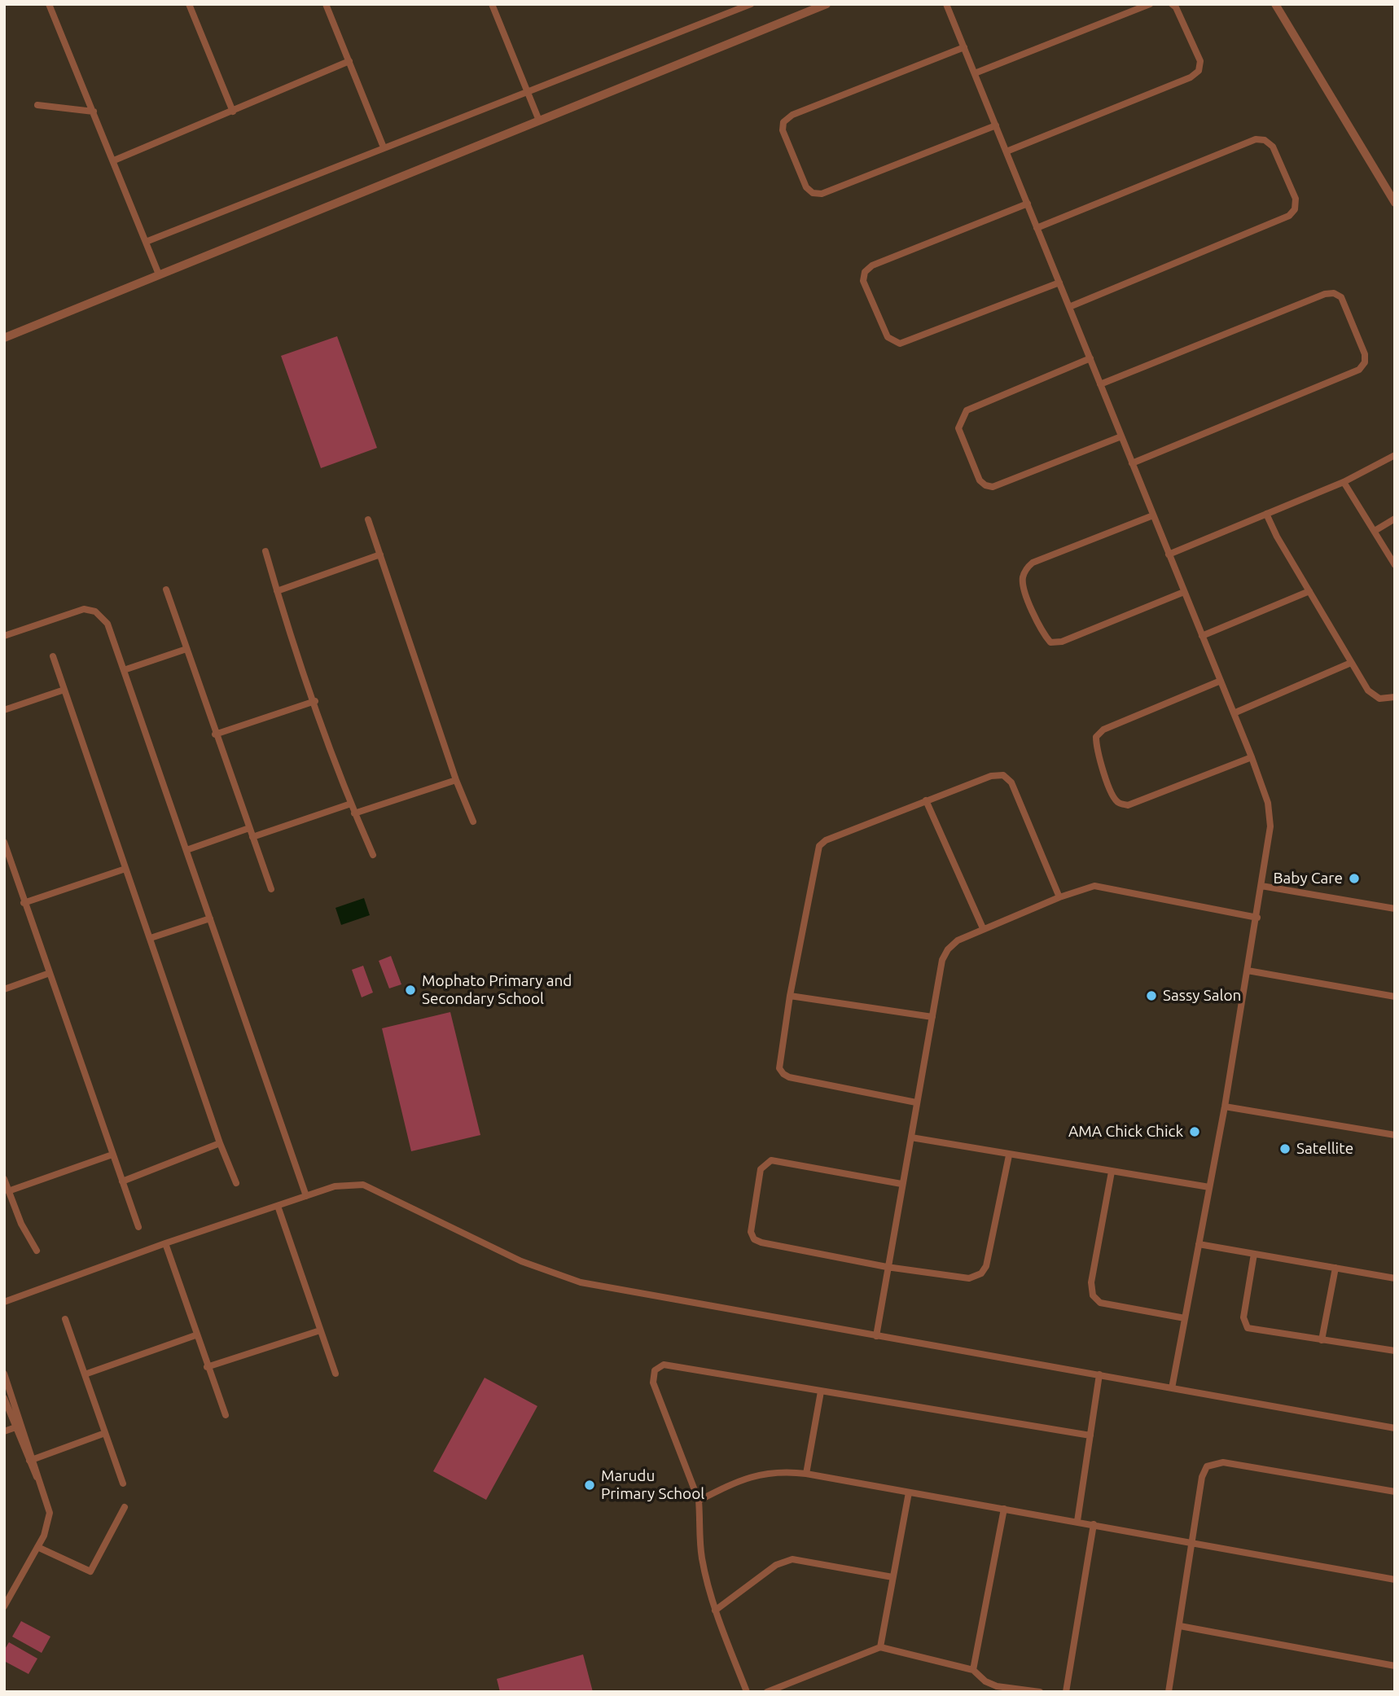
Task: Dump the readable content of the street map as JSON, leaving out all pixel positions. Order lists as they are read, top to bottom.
{
  "places": [
    "Baby Care",
    "Mophato Primary and Secondary School",
    "Sassy Salon",
    "AMA Chick Chick",
    "Satellite",
    "Marudu Primary School"
  ]
}
